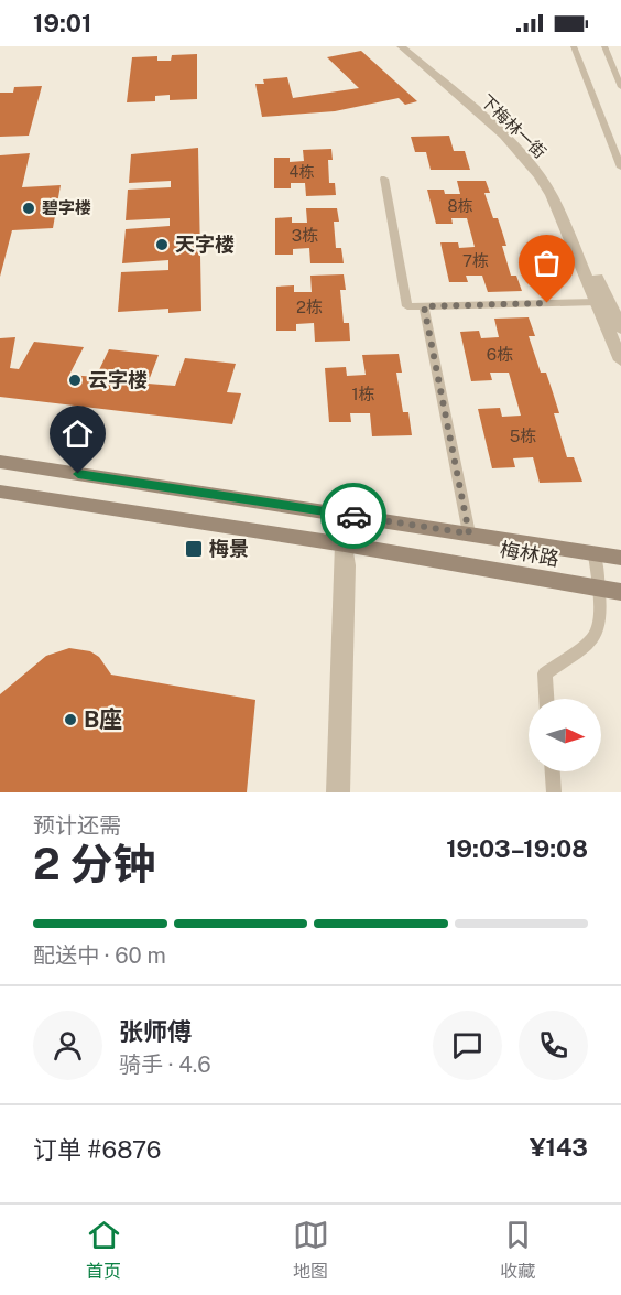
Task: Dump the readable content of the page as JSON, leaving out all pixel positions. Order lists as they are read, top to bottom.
{
  "streets": {
    "main road": ["梅林路"],
    "street": ["下梅林一街"]
  },
  "places": {
    "other": [
      "碧字楼",
      "天字楼",
      "云字楼",
      "B座"
    ],
    "transit": ["梅景"]
  },
  "house_numbers": [
    "4栋",
    "8栋",
    "3栋",
    "7栋",
    "2栋",
    "6栋",
    "1栋",
    "5栋"
  ],
  "north": "right",
  "page": {
    "status": "19:01",
    "heading": ["2 分钟", "预计还需", "19:03–19:08"],
    "panel": [
      "张师傅",
      "骑手 · 4.6",
      "订单 #6876",
      "¥143"
    ],
    "bar": "配送中 · 60 m",
    "tabs": ["首页", "地图", "收藏"]
  }
}
